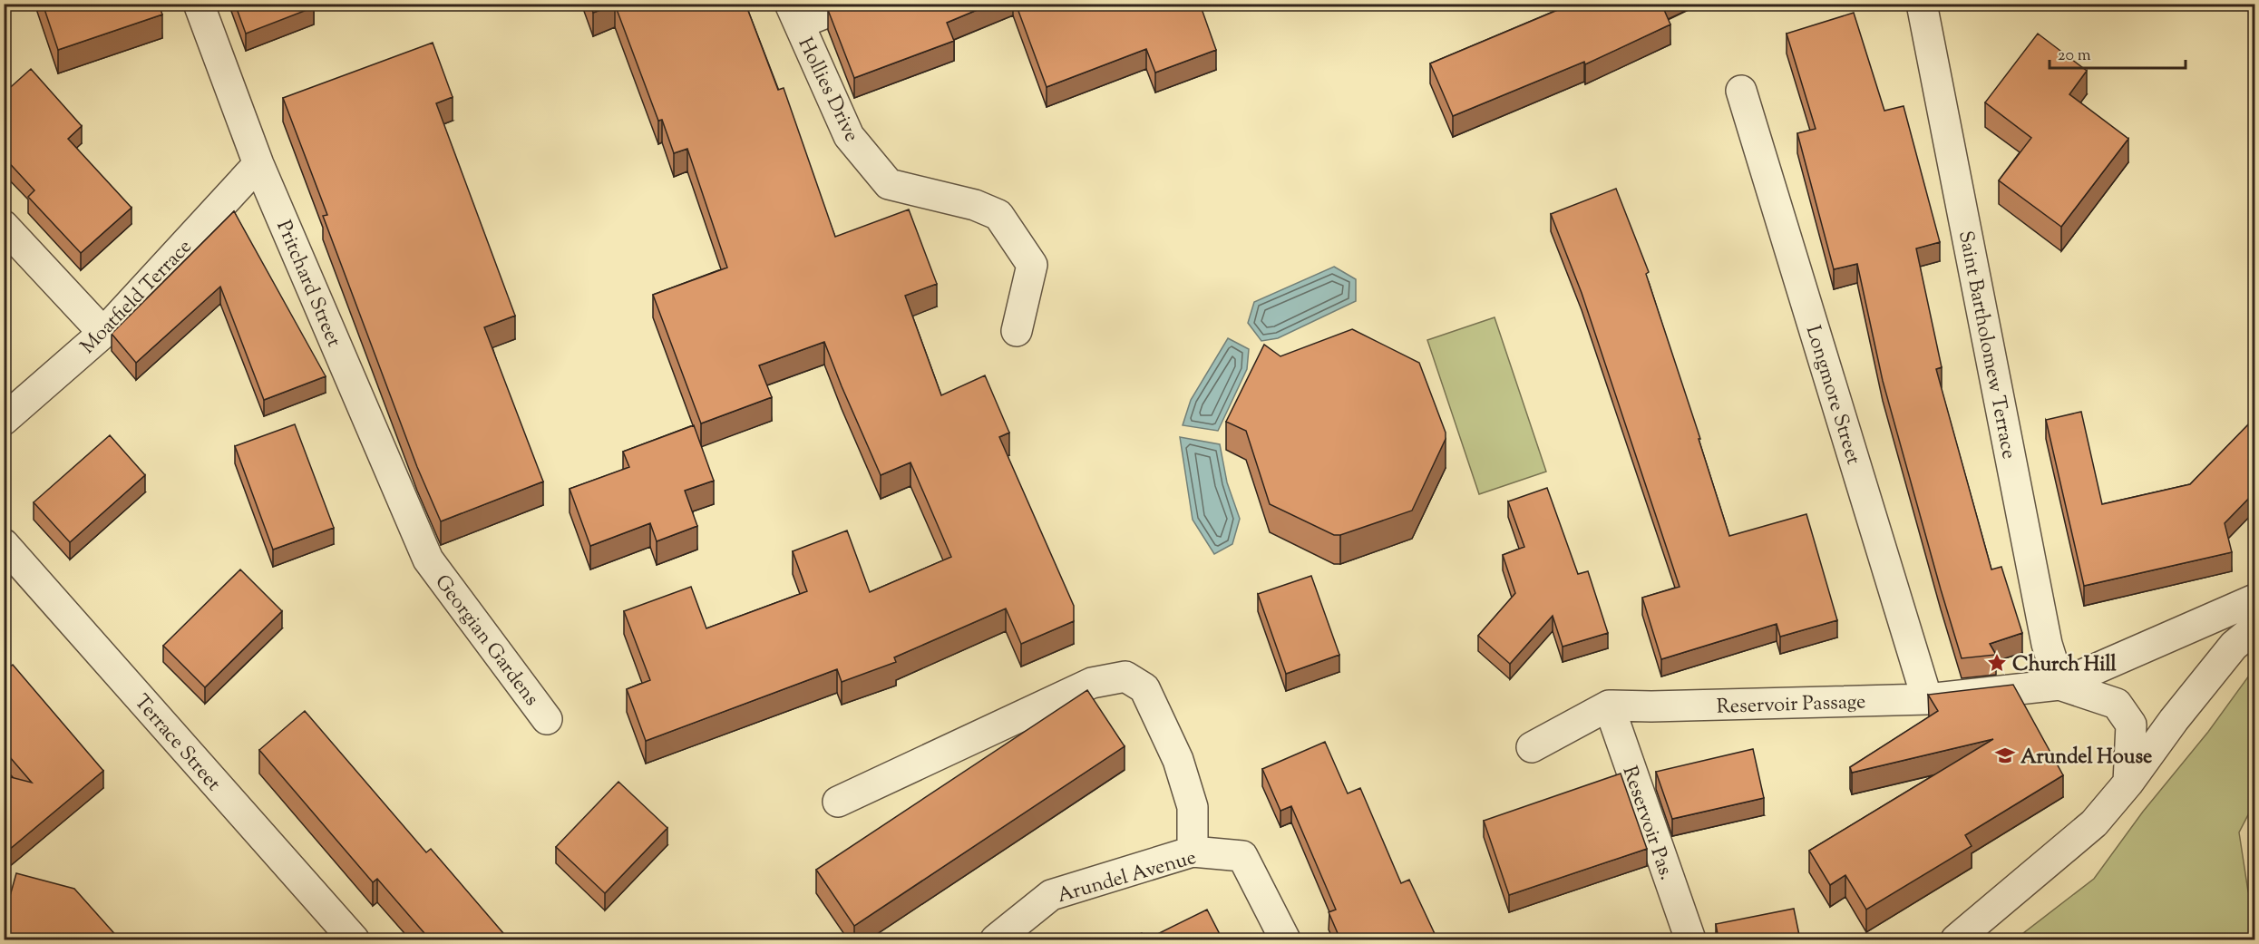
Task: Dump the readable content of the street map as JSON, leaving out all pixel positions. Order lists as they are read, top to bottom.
{
  "streets": {
    "street": [
      "Hollies Drive",
      "Pritchard Street",
      "Moatfield Terrace",
      "Saint Bartholomew Terrace",
      "Longmore Street",
      "Georgian Gardens",
      "Reservoir Passage",
      "Terrace Street",
      "Reservoir Pas.",
      "Arundel Avenue"
    ]
  },
  "crossings": [
    ["Pritchard Street", "Moatfield Terrace"],
    ["Pritchard Street", "Georgian Gardens"],
    ["Saint Bartholomew Terrace", "Reservoir Passage"],
    ["Longmore Street", "Reservoir Passage"],
    ["Reservoir Passage", "Reservoir Pas."]
  ],
  "places": {
    "place": ["Church Hill"],
    "school or university": ["Arundel House"]
  },
  "scale_bar": "20 m"
}
